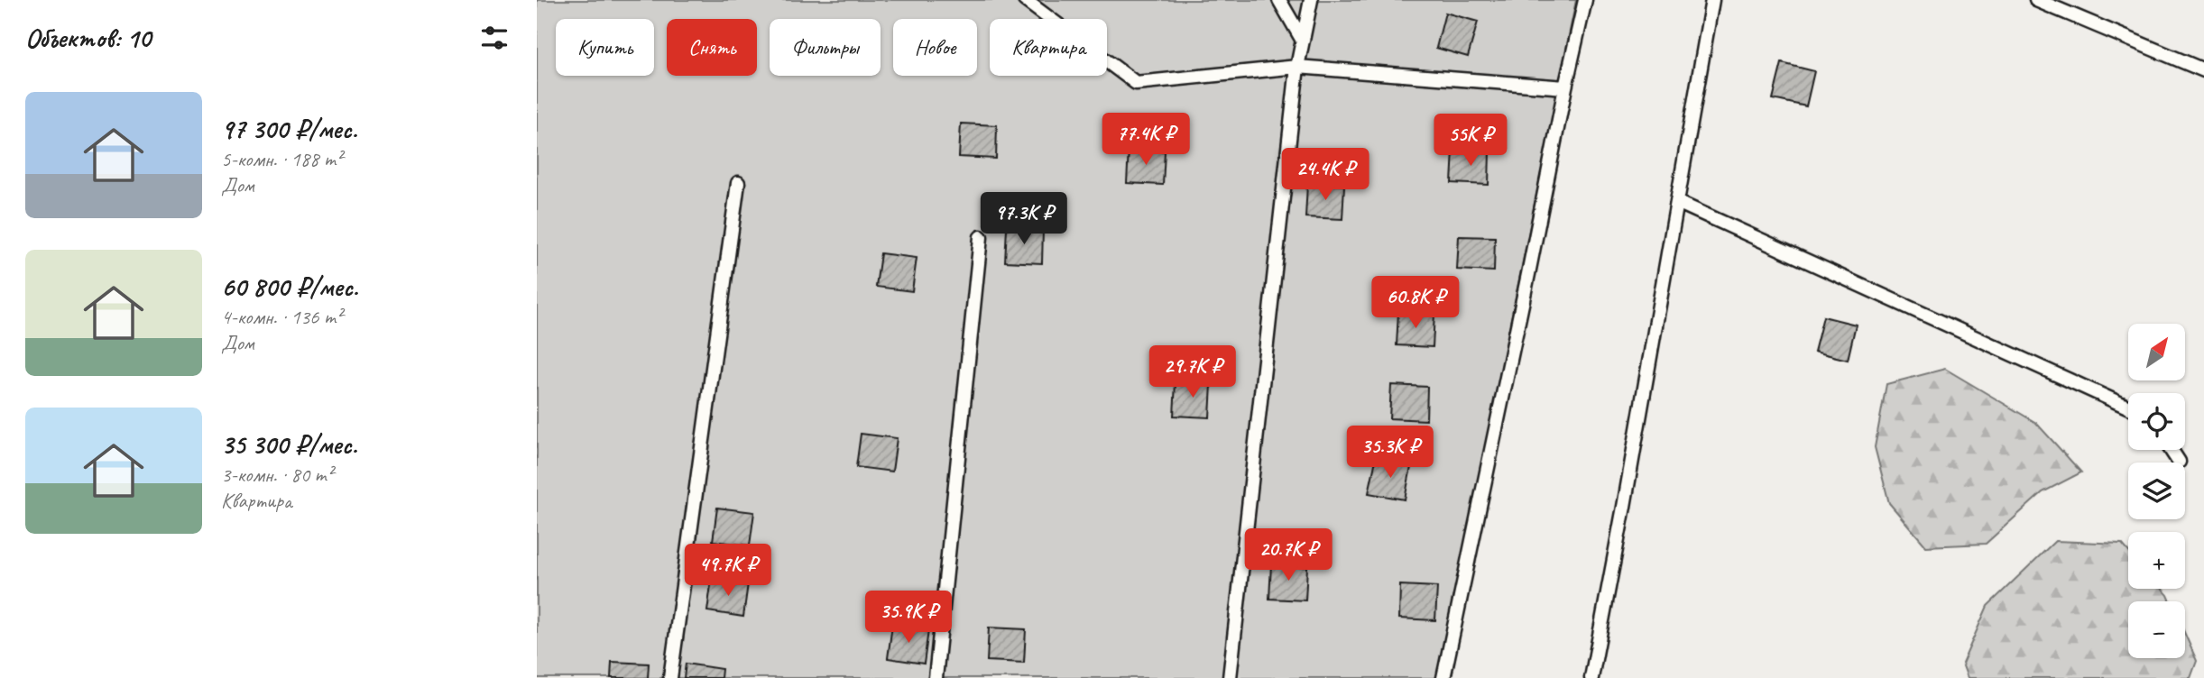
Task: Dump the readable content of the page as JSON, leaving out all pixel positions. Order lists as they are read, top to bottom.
{
  "north": "top right",
  "page": {
    "heading": "Объектов: 10",
    "chip": [
      "Купить",
      "Снять",
      "Фильтры",
      "Новое",
      "Квартира"
    ],
    "list": [
      {
        "name": "97 300 ₽/мес.",
        "note": "5-комн. · 188 m² · Дом"
      },
      {
        "name": "60 800 ₽/мес.",
        "note": "4-комн. · 136 m² · Дом"
      },
      {
        "name": "35 300 ₽/мес.",
        "note": "3-комн. · 80 m² · Квартира"
      }
    ],
    "price": [
      "77.4K ₽",
      "55K ₽",
      "24.4K ₽",
      "97.3K ₽",
      "60.8K ₽",
      "29.7K ₽",
      "35.3K ₽",
      "20.7K ₽",
      "49.7K ₽",
      "35.9K ₽"
    ],
    "map_buttons": ["+", "−"]
  }
}
